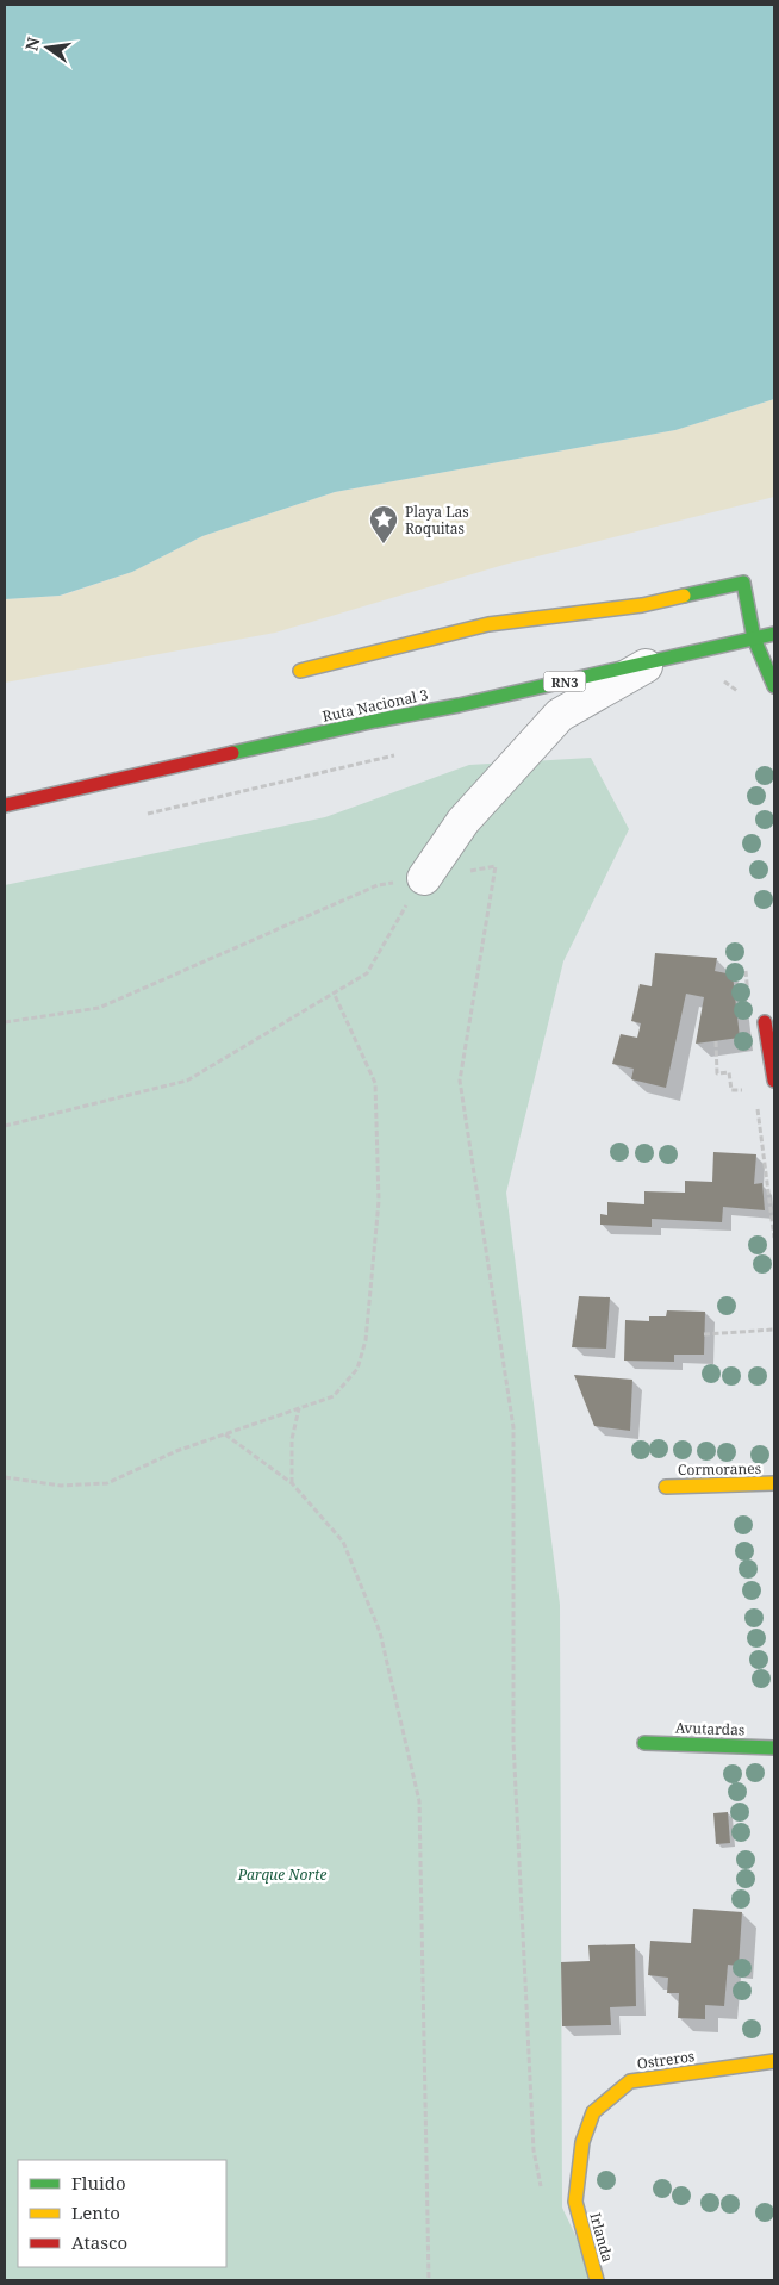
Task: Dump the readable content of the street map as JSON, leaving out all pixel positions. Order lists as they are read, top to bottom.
{
  "streets": {
    "main road": [
      "RN3",
      "Ruta Nacional 3",
      "Cormoranes",
      "Avutardas",
      "Ostreros",
      "Irlanda"
    ]
  },
  "crossings": [
    ["RN3", "Ruta Nacional 3"],
    ["Ostreros", "Irlanda"]
  ],
  "parks": ["Parque Norte"],
  "places": {
    "place": ["Playa Las Roquitas"]
  },
  "legend": ["Fluido", "Lento", "Atasco"],
  "north": "left"
}
